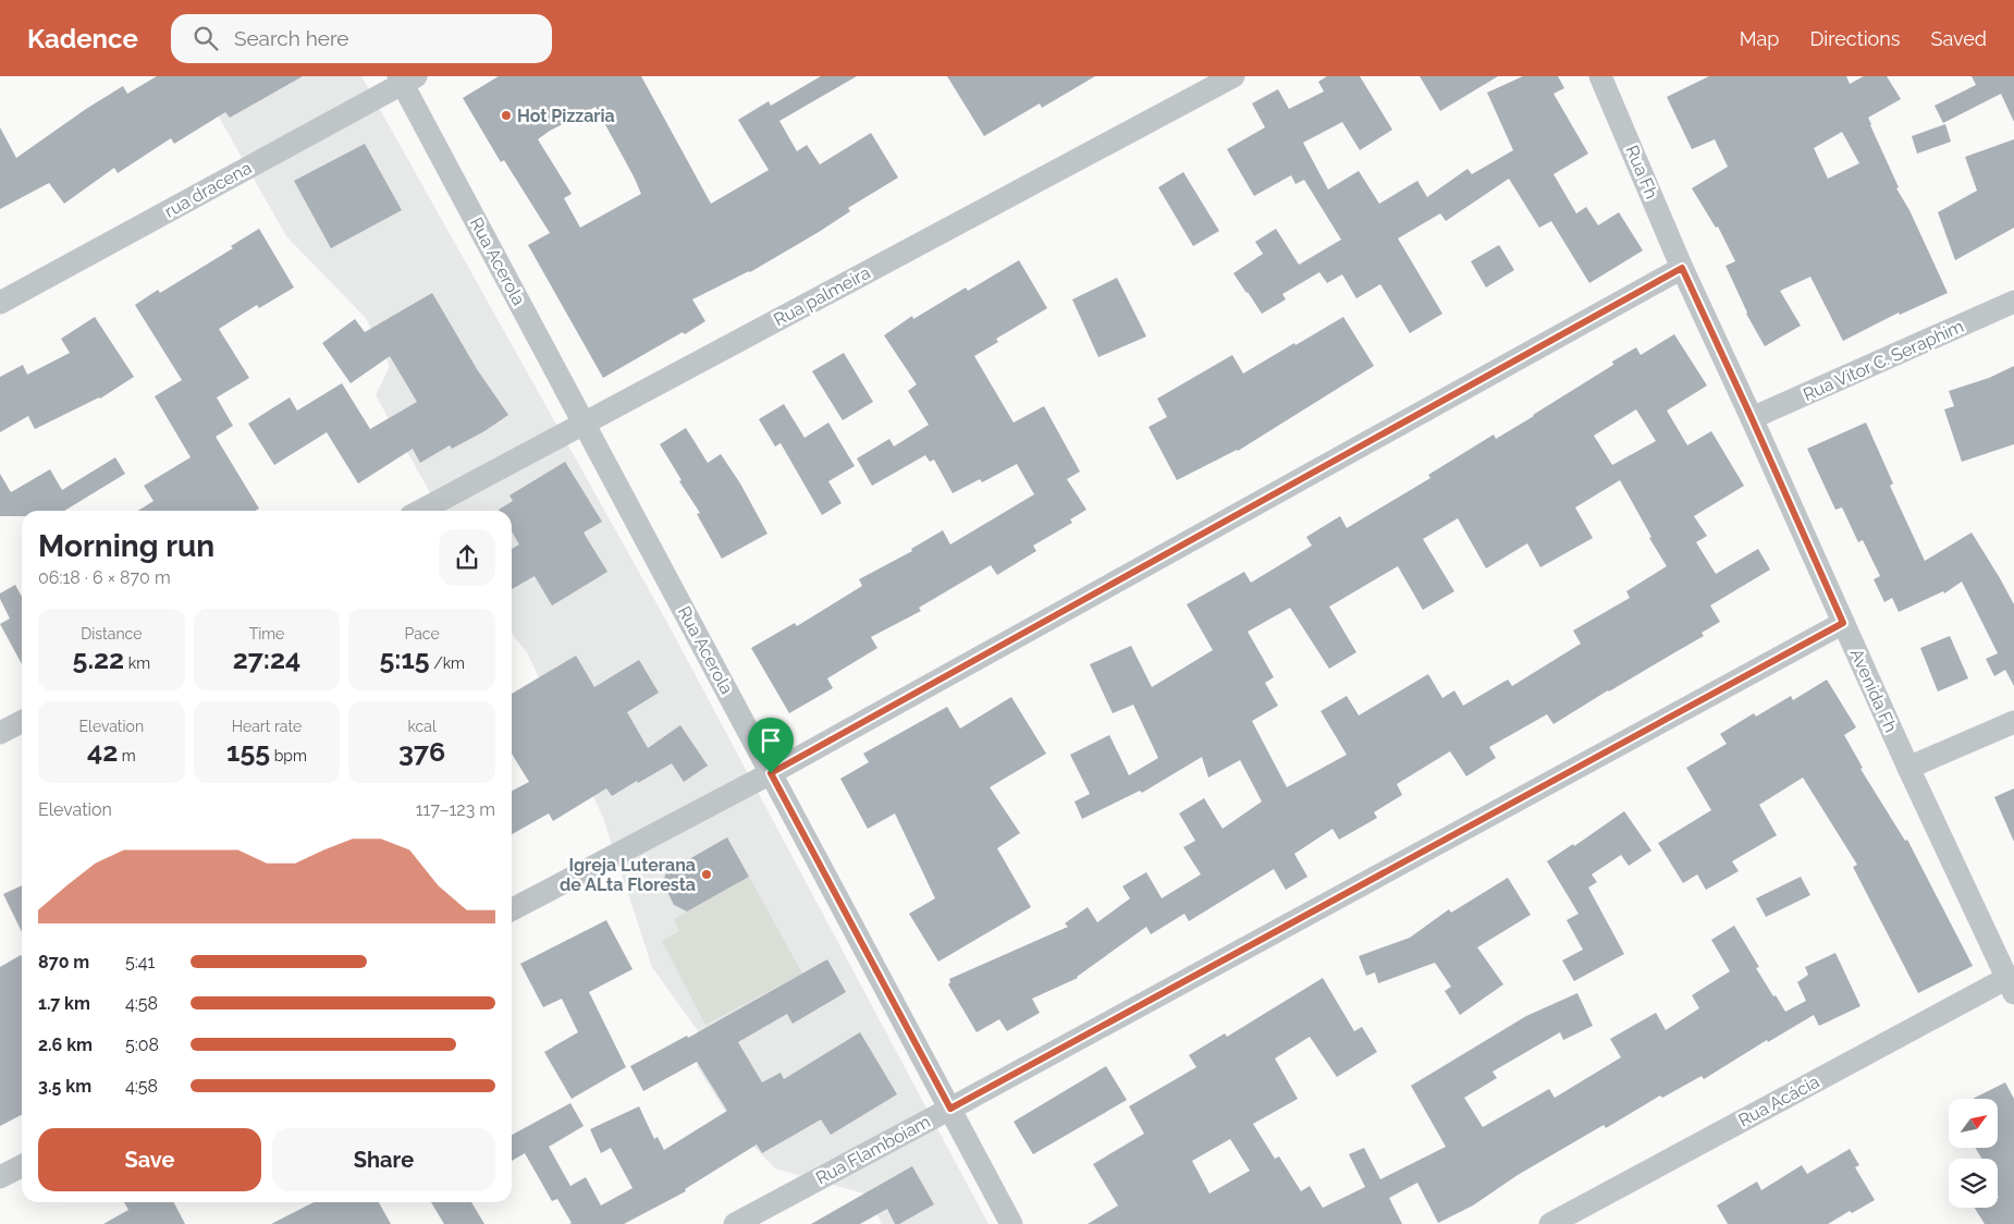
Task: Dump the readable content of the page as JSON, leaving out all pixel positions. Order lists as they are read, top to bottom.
{
  "streets": {
    "street": [
      "Rua Fh",
      "rua dracena",
      "Rua Acerola",
      "Rua palmeira",
      "Rua Vitor C. Seraphim",
      "Avenida Fh",
      "Rua Acácia",
      "Rua Flamboiam"
    ]
  },
  "crossings": [
    ["Rua Fh", "Avenida Fh"],
    ["rua dracena", "Rua Acerola"],
    ["Rua Acerola", "Rua palmeira"],
    ["Rua Acerola", "Rua Flamboiam"],
    ["Rua Vitor C. Seraphim", "Avenida Fh"],
    ["Avenida Fh", "Rua Acácia"],
    ["Avenida Fh", "Rua Flamboiam"]
  ],
  "places": ["Hot Pizzaria", "Igreja Luterana de ALta Floresta"],
  "north": "top right",
  "page": {
    "header": "Kadence",
    "search": "Search here",
    "nav": ["Map", "Directions", "Saved"],
    "heading": ["Morning run", "06:18 · 6 × 870 m"],
    "stats": [
      ["Distance", "5.22 km"],
      ["Time", "27:24"],
      ["Pace", "5:15 /km"],
      ["Elevation", "42 m"],
      ["Heart rate", "155 bpm"],
      ["kcal", "376"]
    ],
    "chart": ["Elevation", "117–123 m"],
    "list": [
      {
        "name": "870 m",
        "note": "5:41"
      },
      {
        "name": "1.7 km",
        "note": "4:58"
      },
      {
        "name": "2.6 km",
        "note": "5:08"
      },
      {
        "name": "3.5 km",
        "note": "4:58"
      }
    ],
    "buttons": ["Save", "Share"]
  }
}
